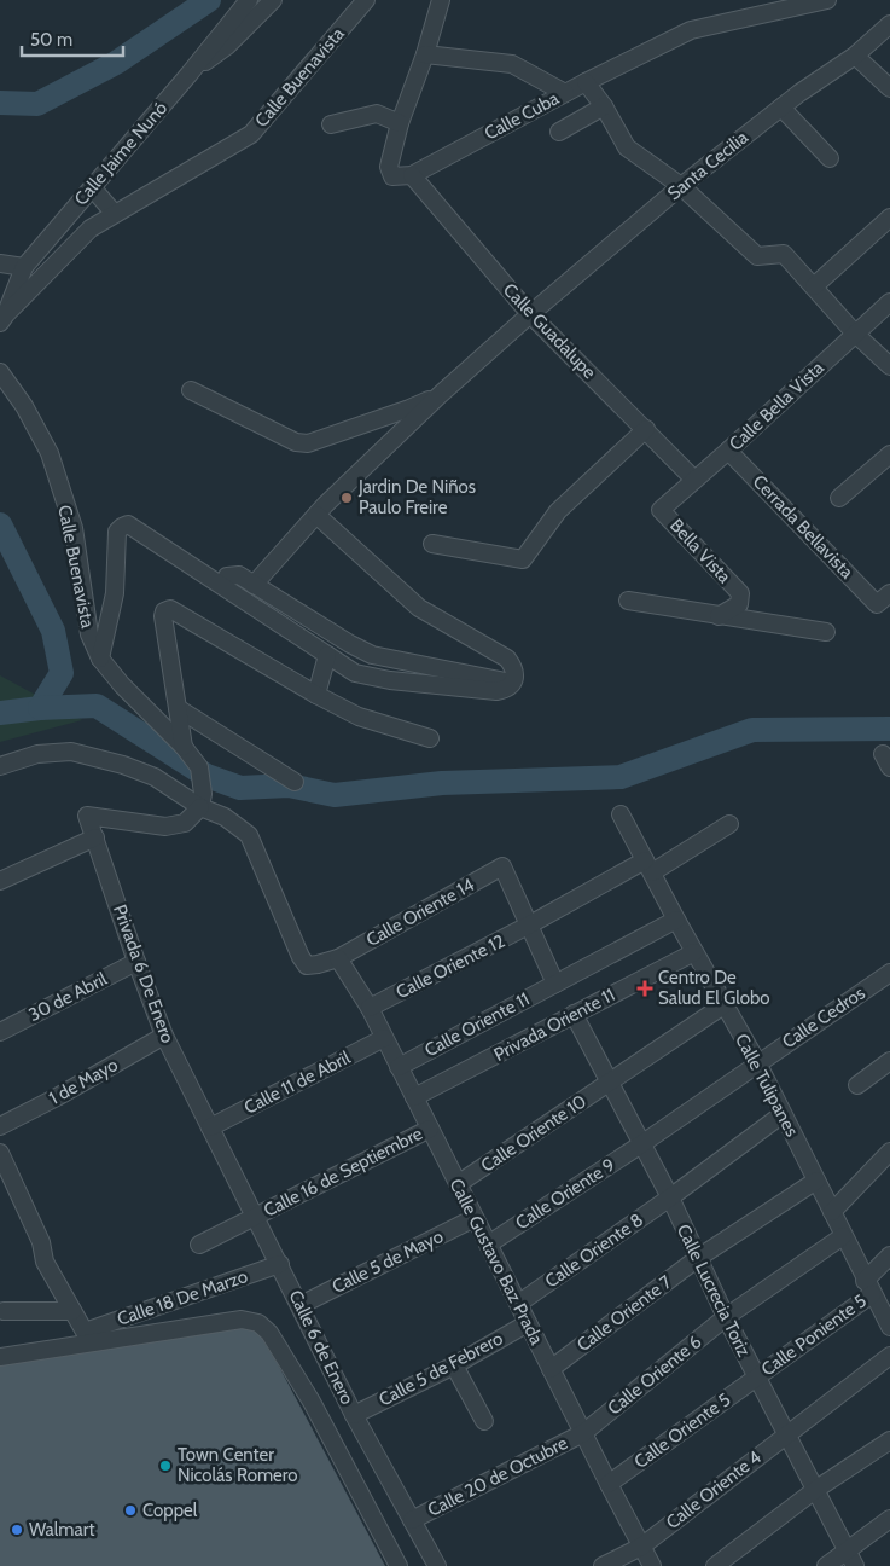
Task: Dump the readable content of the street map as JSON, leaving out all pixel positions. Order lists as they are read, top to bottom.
{
  "streets": {
    "street": [
      "Calle Buenavista",
      "Calle Cuba",
      "Calle Jaime Nunó",
      "Santa Cecilia",
      "Calle Guadalupe",
      "Calle Bella Vista",
      "Cerrada Bellavista",
      "Bella Vista",
      "Calle Oriente 14",
      "Calle Oriente 12",
      "Privada 6 De Enero",
      "30 de Abril",
      "Calle Cedros",
      "Calle Oriente 11",
      "Privada Oriente 11",
      "1 de Mayo",
      "Calle 11 de Abril",
      "Calle Tulipanes",
      "Calle Oriente 10",
      "Calle 16 de Septiembre",
      "Calle Oriente 9",
      "Calle Oriente 8",
      "Calle 5 de Mayo",
      "Calle Gustavo Baz Prada",
      "Calle Lucrecia Toriz",
      "Calle 18 De Marzo",
      "Calle Oriente 7",
      "Calle Poniente 5",
      "Calle 6 de Enero",
      "Calle 5 de Febrero",
      "Calle Oriente 6",
      "Calle Oriente 5",
      "Calle 20 de Octubre",
      "Calle Oriente 4"
    ]
  },
  "crossings": [
    ["Calle Buenavista", "Calle Jaime Nunó"],
    ["Calle Buenavista", "Calle Oriente 14"],
    ["Calle Buenavista", "Privada 6 De Enero"],
    ["Calle Cuba", "Calle Guadalupe"],
    ["Santa Cecilia", "Calle Guadalupe"],
    ["Calle Guadalupe", "Calle Bella Vista"],
    ["Calle Bella Vista", "Cerrada Bellavista"],
    ["Calle Bella Vista", "Bella Vista"],
    ["Calle Oriente 14", "Calle Oriente 12"],
    ["Calle Oriente 14", "Privada 6 De Enero"],
    ["Calle Oriente 14", "Calle Gustavo Baz Prada"],
    ["Calle Oriente 12", "Calle Tulipanes"],
    ["Calle Oriente 12", "Calle Gustavo Baz Prada"],
    ["Privada 6 De Enero", "30 de Abril"],
    ["Privada 6 De Enero", "1 de Mayo"],
    ["Privada 6 De Enero", "Calle 11 de Abril"],
    ["Privada 6 De Enero", "Calle 6 de Enero"],
    ["Calle Cedros", "Calle Tulipanes"],
    ["Calle Cedros", "Calle Oriente 9"],
    ["Calle Cedros", "Calle Lucrecia Toriz"],
    ["Calle Oriente 11", "Calle Tulipanes"],
    ["Calle Oriente 11", "Calle Gustavo Baz Prada"],
    ["Privada Oriente 11", "Calle Tulipanes"],
    ["Privada Oriente 11", "Calle Gustavo Baz Prada"],
    ["Privada Oriente 11", "Calle Lucrecia Toriz"],
    ["Calle 11 de Abril", "Calle Gustavo Baz Prada"],
    ["Calle 11 de Abril", "Calle 6 de Enero"],
    ["Calle Tulipanes", "Calle Oriente 10"],
    ["Calle Tulipanes", "Calle Oriente 8"],
    ["Calle Tulipanes", "Calle Oriente 7"],
    ["Calle Tulipanes", "Calle Poniente 5"],
    ["Calle Tulipanes", "Calle Oriente 6"],
    ["Calle Oriente 10", "Calle Gustavo Baz Prada"],
    ["Calle Oriente 10", "Calle Lucrecia Toriz"],
    ["Calle 16 de Septiembre", "Calle Gustavo Baz Prada"],
    ["Calle 16 de Septiembre", "Calle 6 de Enero"],
    ["Calle Oriente 9", "Calle Gustavo Baz Prada"],
    ["Calle Oriente 9", "Calle Lucrecia Toriz"],
    ["Calle Oriente 8", "Calle Gustavo Baz Prada"],
    ["Calle Oriente 8", "Calle Lucrecia Toriz"],
    ["Calle 5 de Mayo", "Calle Gustavo Baz Prada"],
    ["Calle 5 de Mayo", "Calle 6 de Enero"],
    ["Calle Gustavo Baz Prada", "Calle Oriente 7"],
    ["Calle Gustavo Baz Prada", "Calle 5 de Febrero"],
    ["Calle Gustavo Baz Prada", "Calle Oriente 6"],
    ["Calle Gustavo Baz Prada", "Calle Oriente 5"],
    ["Calle Gustavo Baz Prada", "Calle 20 de Octubre"],
    ["Calle Gustavo Baz Prada", "Calle Oriente 4"],
    ["Calle Lucrecia Toriz", "Calle Oriente 7"],
    ["Calle Lucrecia Toriz", "Calle Poniente 5"],
    ["Calle Lucrecia Toriz", "Calle Oriente 6"],
    ["Calle Lucrecia Toriz", "Calle Oriente 5"],
    ["Calle Lucrecia Toriz", "Calle Oriente 4"],
    ["Calle 18 De Marzo", "Calle 6 de Enero"],
    ["Calle Poniente 5", "Calle Oriente 5"],
    ["Calle 6 de Enero", "Calle 5 de Febrero"],
    ["Calle 6 de Enero", "Calle 20 de Octubre"],
    ["Calle Oriente 6", "Calle 20 de Octubre"]
  ],
  "places": {
    "other": [
      "Jardin De Niños Paulo Freire",
      "Town Center Nicolás Romero",
      "Coppel",
      "Walmart"
    ],
    "health": ["Centro De Salud El Globo"]
  },
  "scale_bar": "50 m"
}
